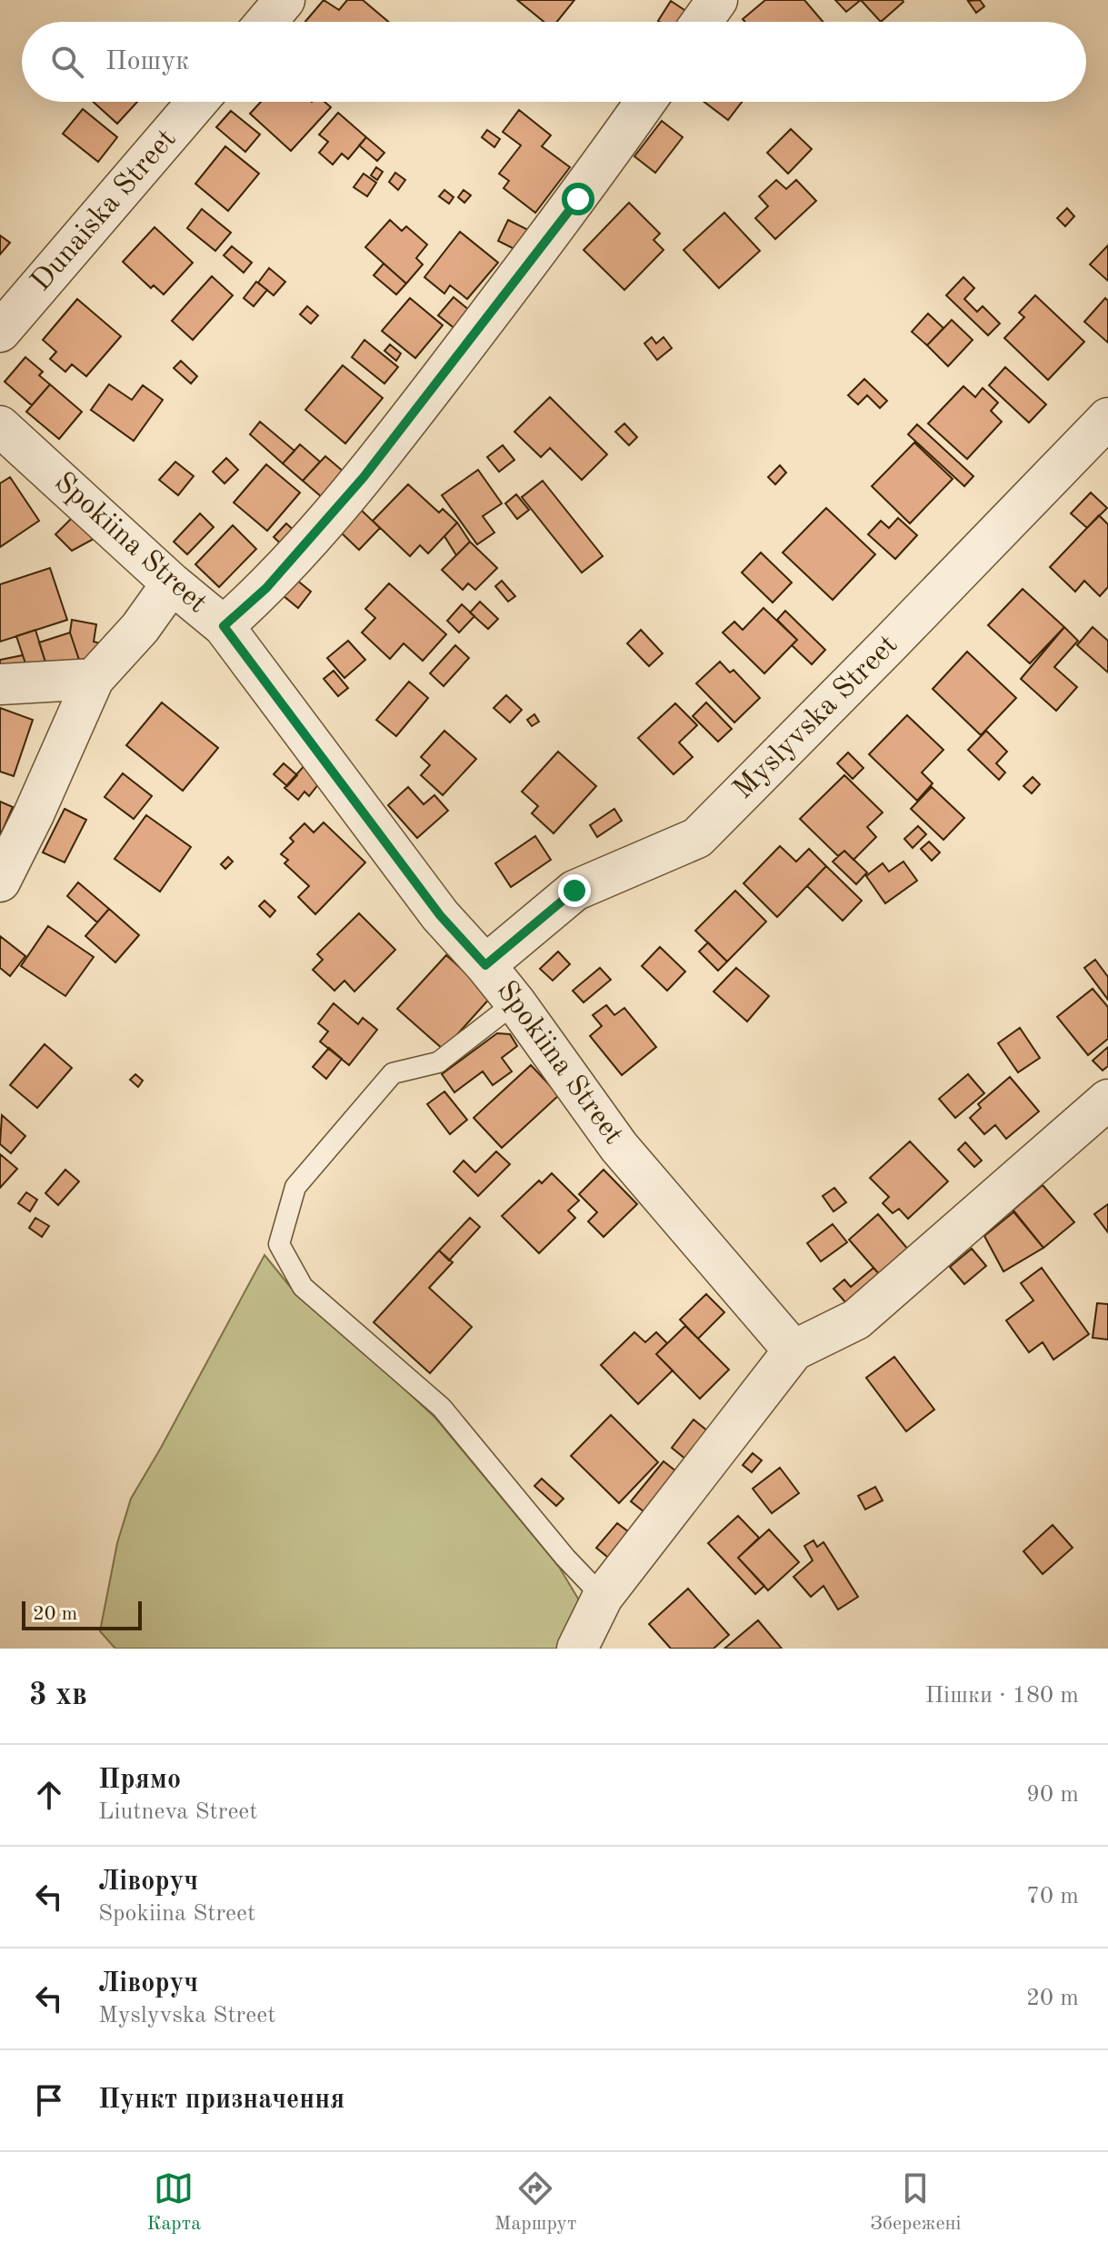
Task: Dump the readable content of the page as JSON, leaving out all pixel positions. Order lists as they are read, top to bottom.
{
  "streets": {
    "street": ["Dunaiska Street", "Spokiina Street", "Myslyvska Street"]
  },
  "crossings": [
    ["Spokiina Street", "Myslyvska Street"]
  ],
  "scale_bar": "20 m",
  "page": {
    "search": "Пошук",
    "scale": "20 m",
    "heading": ["3 хв", "Пішки · 180 m"],
    "list": [
      ["Прямо", "Liutneva Street", "90 m"],
      ["Ліворуч", "Spokiina Street", "70 m"],
      ["Ліворуч", "Myslyvska Street", "20 m"],
      "Пункт призначення"
    ],
    "nav": ["Карта", "Маршрут", "Збережені"]
  }
}
